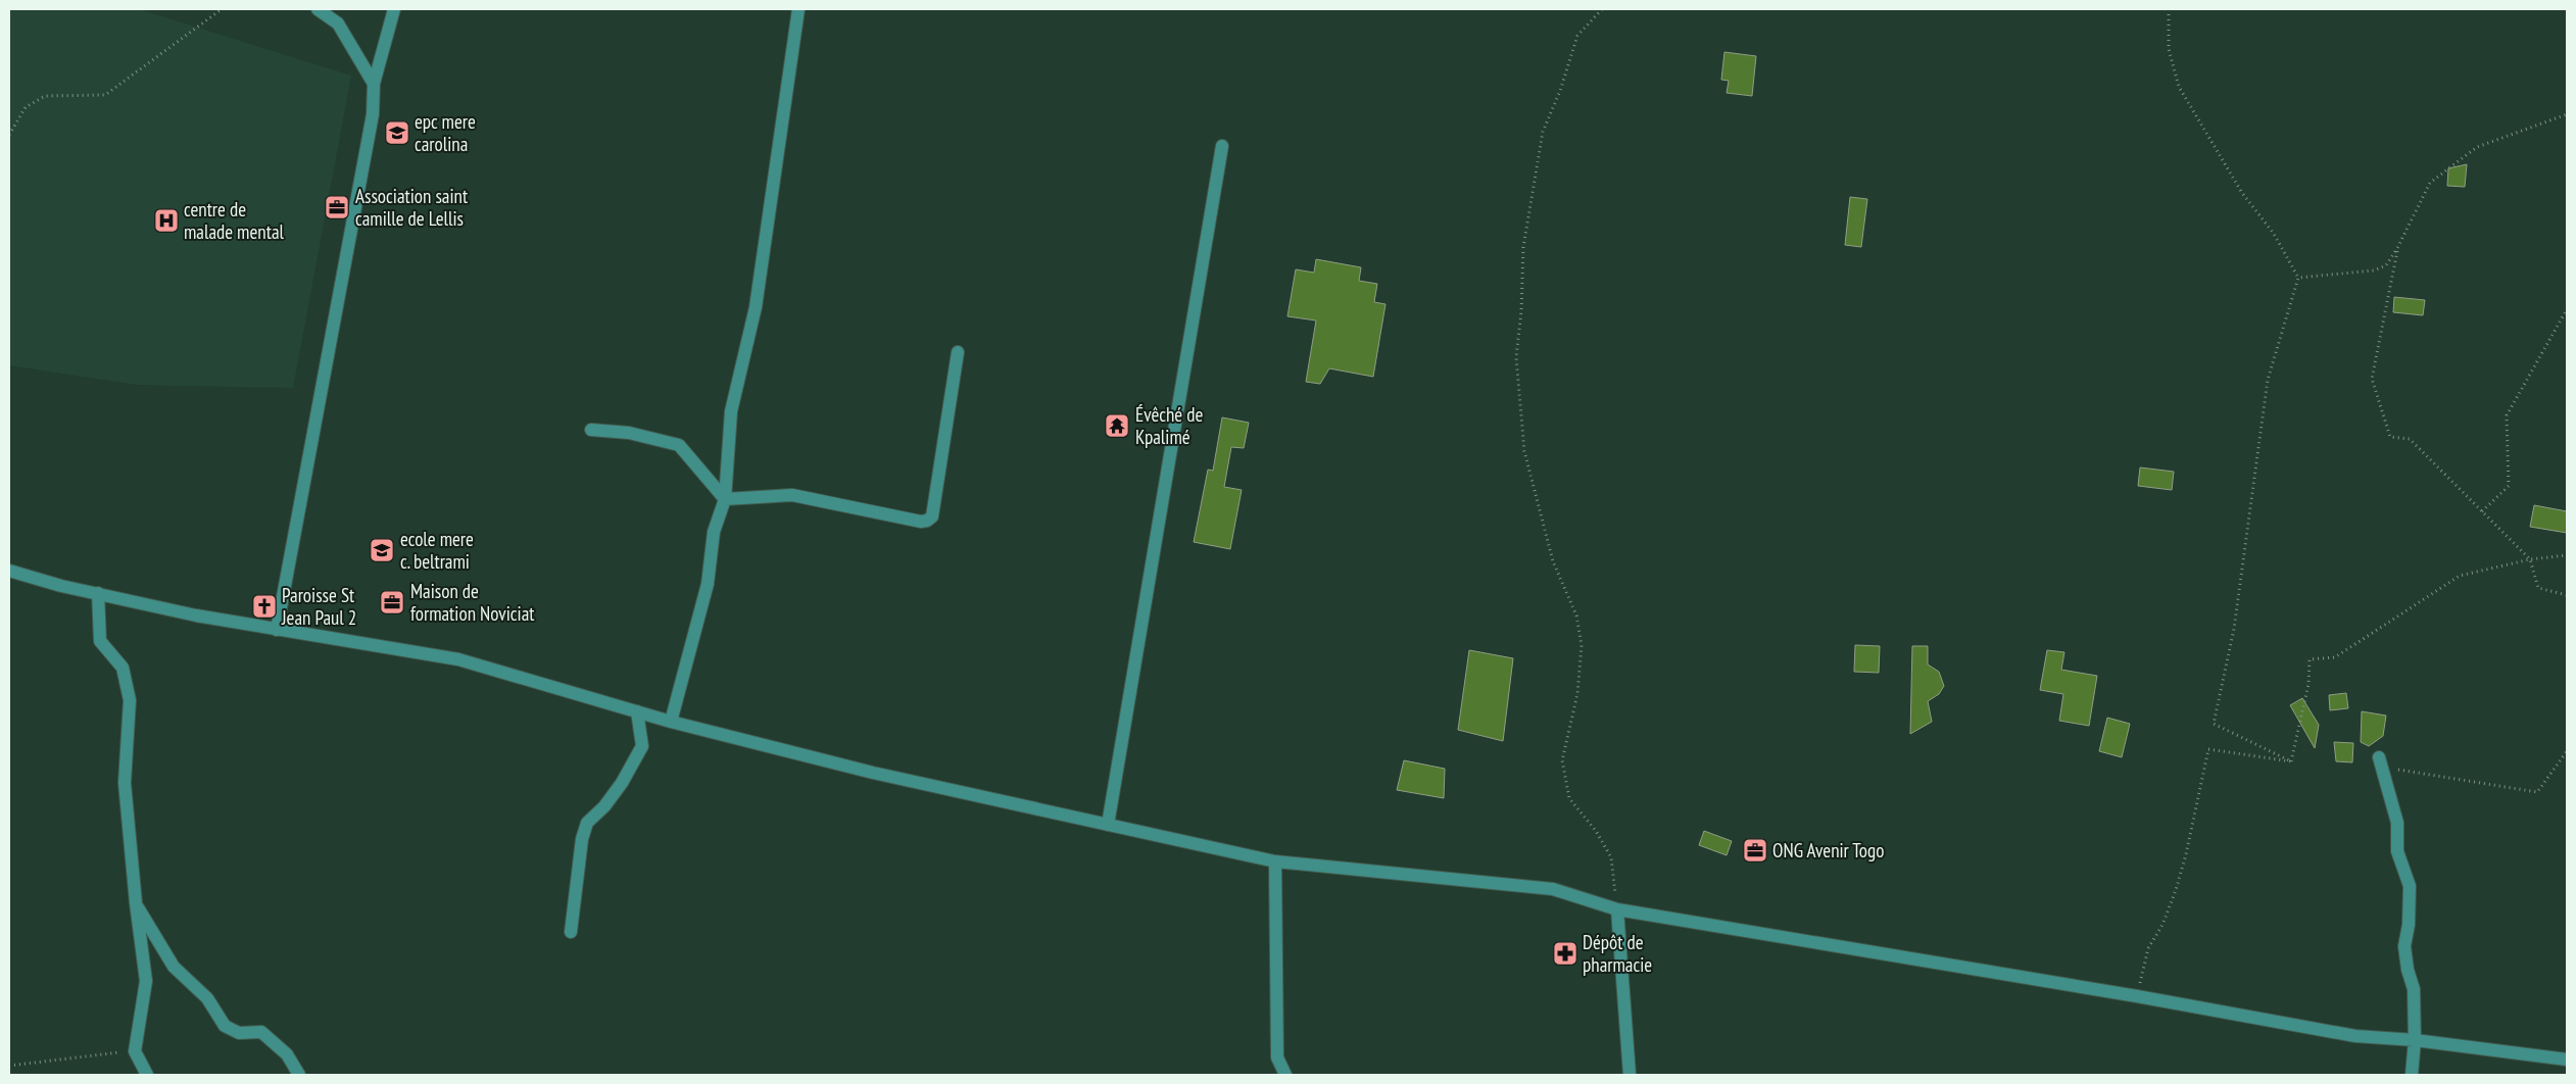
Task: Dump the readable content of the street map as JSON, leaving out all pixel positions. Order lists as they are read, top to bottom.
{
  "places": {
    "school or university": ["epc mere carolina", "ecole mere c. beltrami"],
    "office": ["Association saint camille de Lellis", "Maison de formation Noviciat", "ONG Avenir Togo"],
    "hospital": ["centre de malade mental"],
    "temple": ["Évêché de Kpalimé"],
    "church": ["Paroisse St Jean Paul 2"],
    "pharmacy": ["Dépôt de pharmacie"]
  }
}
